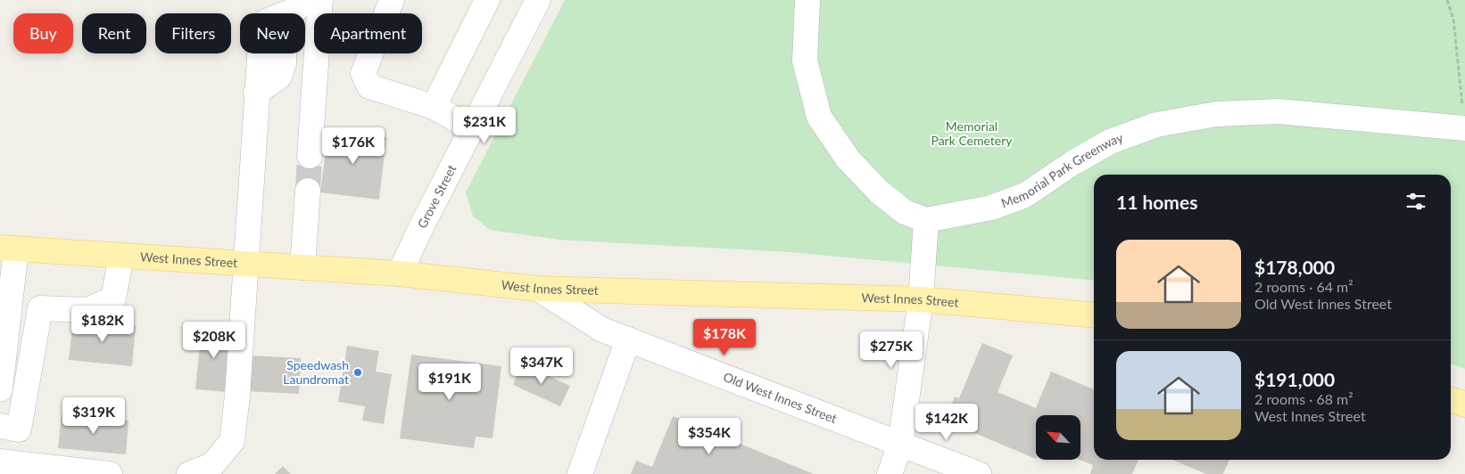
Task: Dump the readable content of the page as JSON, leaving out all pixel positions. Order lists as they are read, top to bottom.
{
  "streets": {
    "main road": ["West Innes Street"],
    "street": ["Memorial Park Greenway", "Grove Street", "Old West Innes Street"]
  },
  "crossings": [
    ["Grove Street", "West Innes Street"],
    ["West Innes Street", "Old West Innes Street"]
  ],
  "parks": ["Memorial Park Cemetery"],
  "places": ["Speedwash Laundromat"],
  "north": "top left",
  "page": {
    "chip": [
      "Buy",
      "Rent",
      "Filters",
      "New",
      "Apartment"
    ],
    "price": [
      "$231K",
      "$176K",
      "$182K",
      "$178K",
      "$208K",
      "$275K",
      "$347K",
      "$191K",
      "$319K",
      "$142K",
      "$354K"
    ],
    "heading": "11 homes",
    "list": [
      {
        "name": "$178,000",
        "note": "2 rooms · 64 m² · Old West Innes Street"
      },
      {
        "name": "$191,000",
        "note": "2 rooms · 68 m² · West Innes Street"
      }
    ]
  }
}
